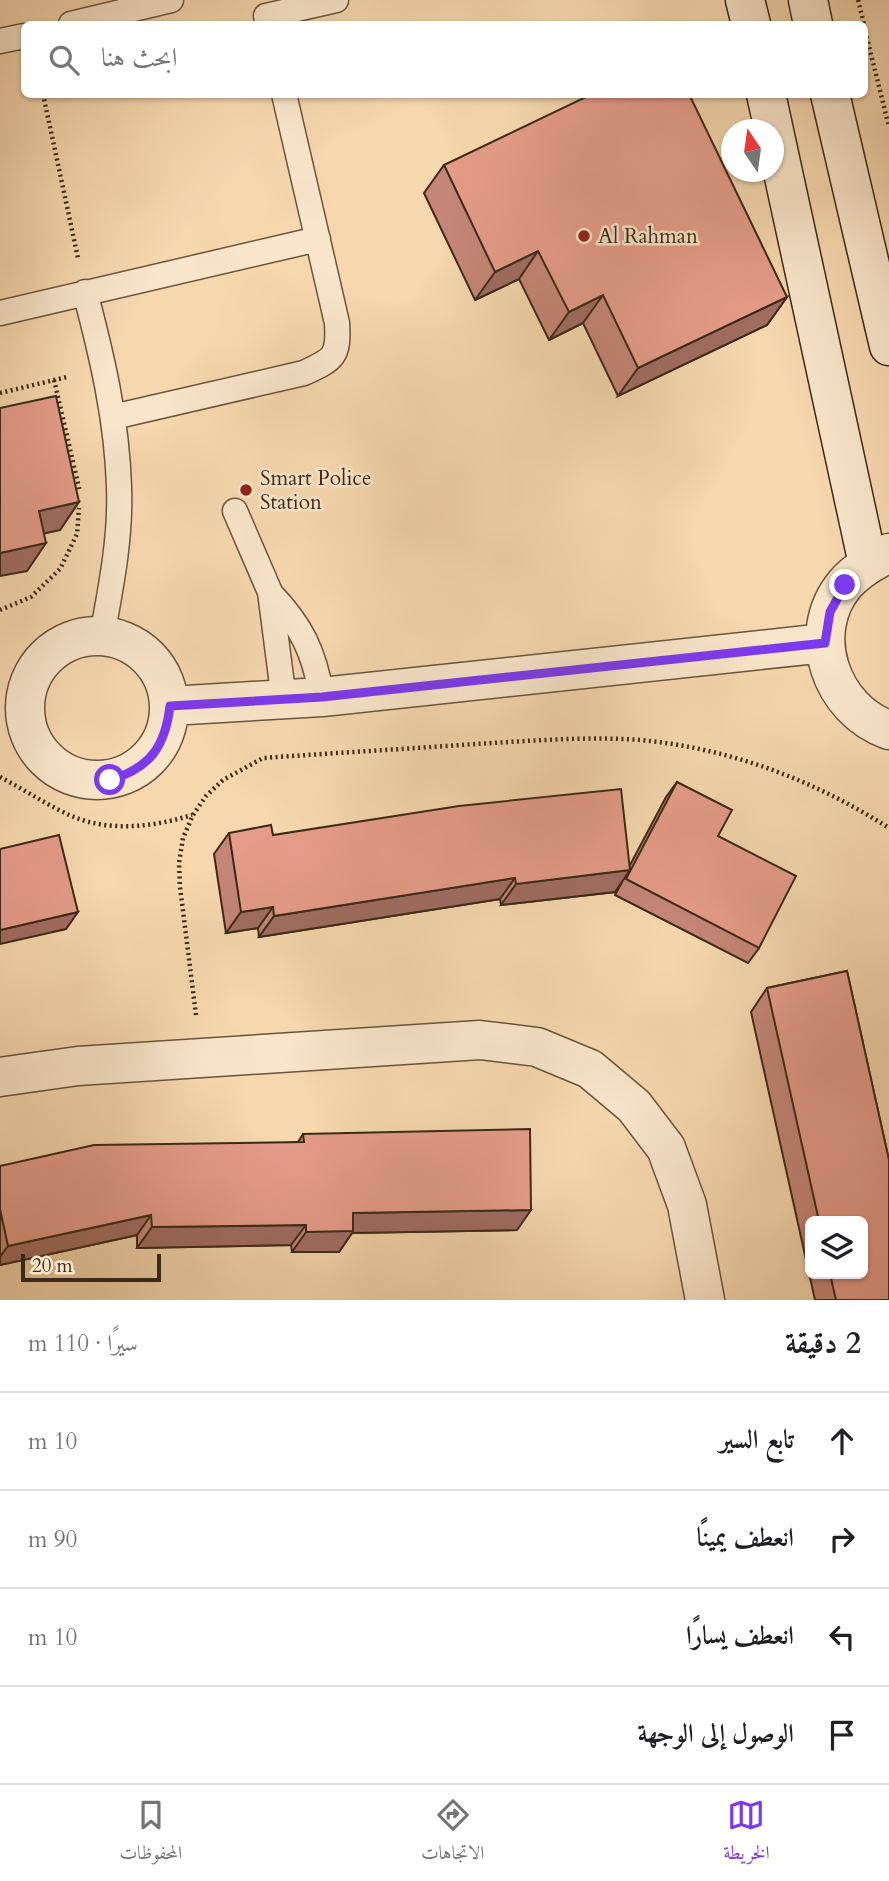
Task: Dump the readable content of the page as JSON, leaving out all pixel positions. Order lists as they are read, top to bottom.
{
  "places": ["Al Rahman", "Smart Police Station"],
  "scale_bar": "20 m",
  "north": "top",
  "page": {
    "search": "ابحث هنا",
    "scale": "20 m",
    "heading": ["2 دقيقة", "سيرًا · 110 m"],
    "list": [
      ["تابع السير", "10 m"],
      ["انعطف يمينًا", "90 m"],
      ["انعطف يسارًا", "10 m"],
      "الوصول إلى الوجهة"
    ],
    "nav": ["الخريطة", "الاتجاهات", "المحفوظات"]
  }
}
